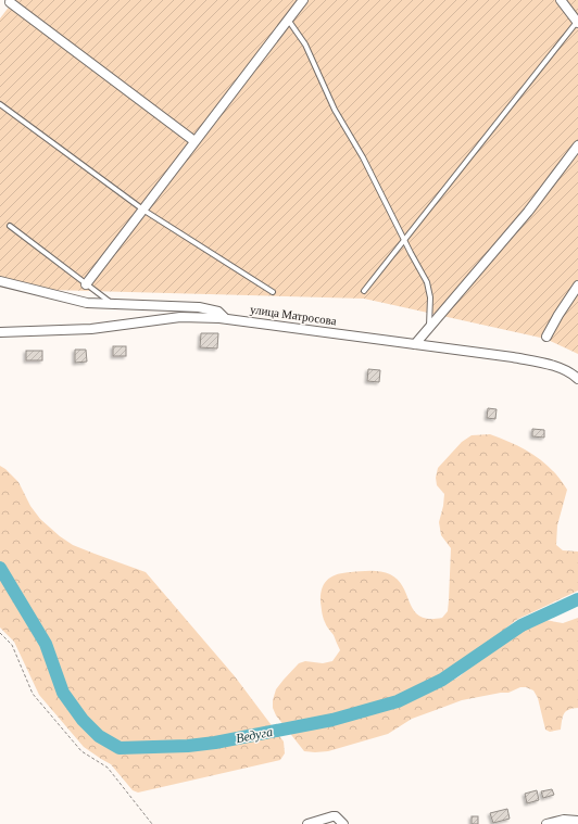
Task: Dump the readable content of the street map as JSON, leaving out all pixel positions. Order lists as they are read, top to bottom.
{
  "streets": {
    "street": ["улица Матросова"]
  },
  "water": ["Ведуга"]
}
